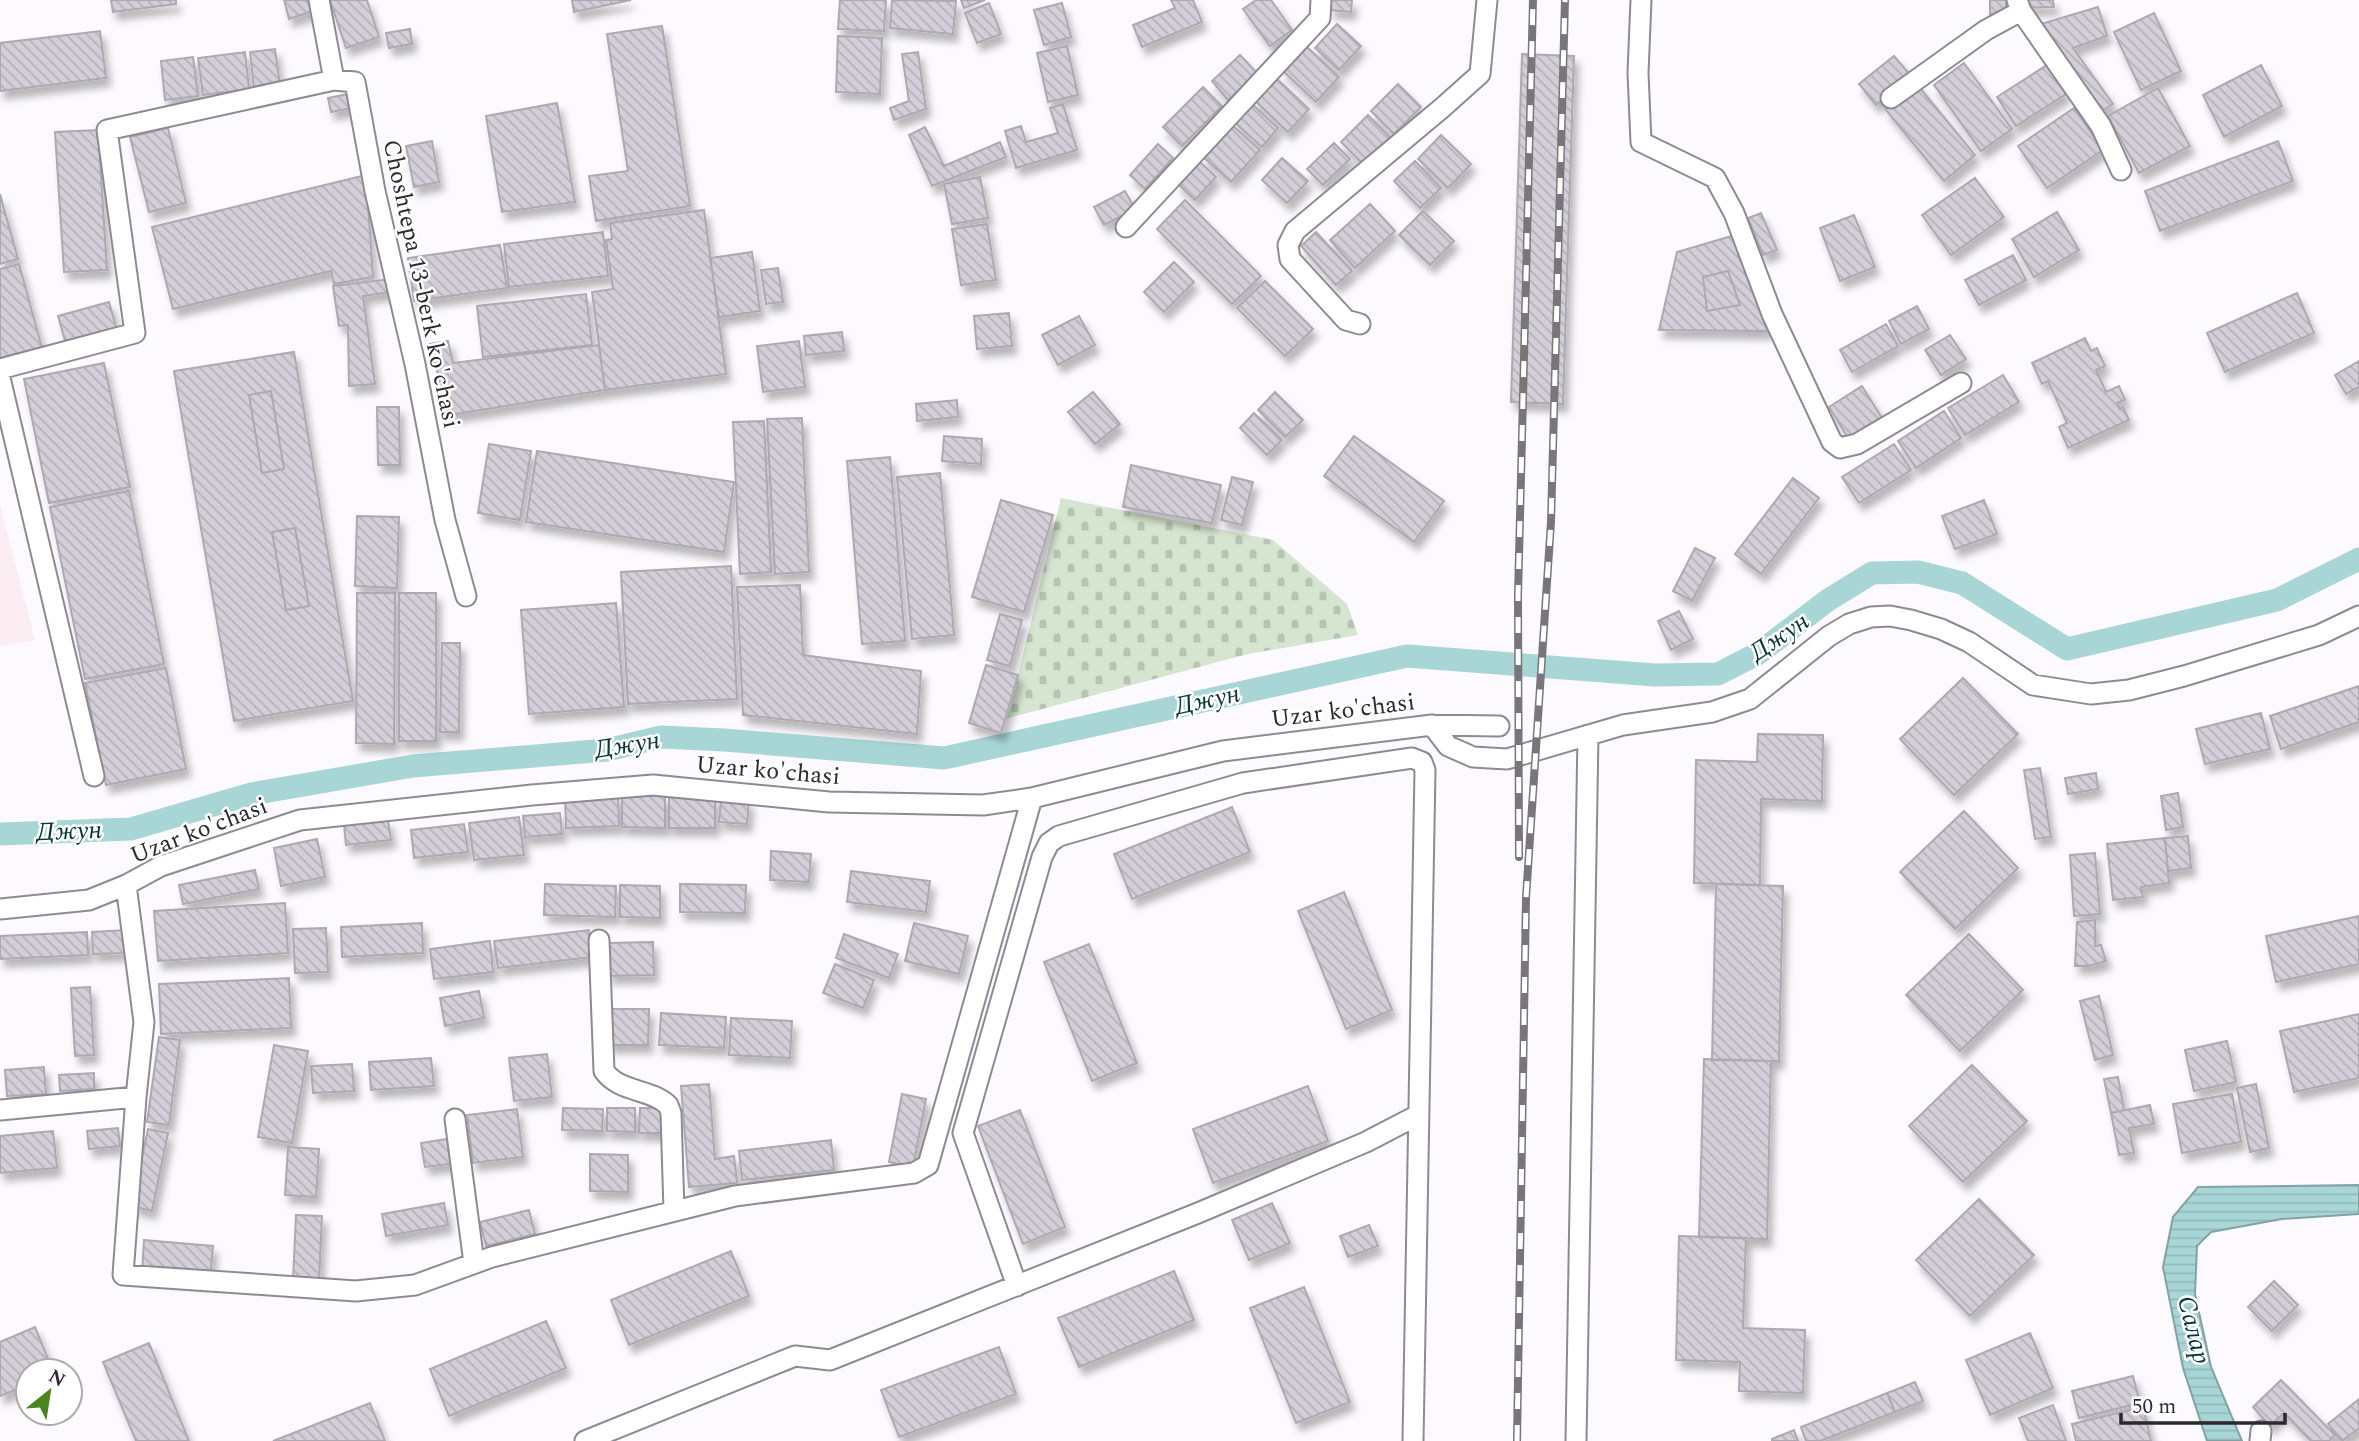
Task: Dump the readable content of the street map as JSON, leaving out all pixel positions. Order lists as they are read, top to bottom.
{
  "streets": {
    "street": ["Choshtepa 13-berk ko'chasi", "Uzar ko'chasi"]
  },
  "water": ["Джун", "Салар"],
  "scale_bar": "50 m",
  "north": "top right"
}
